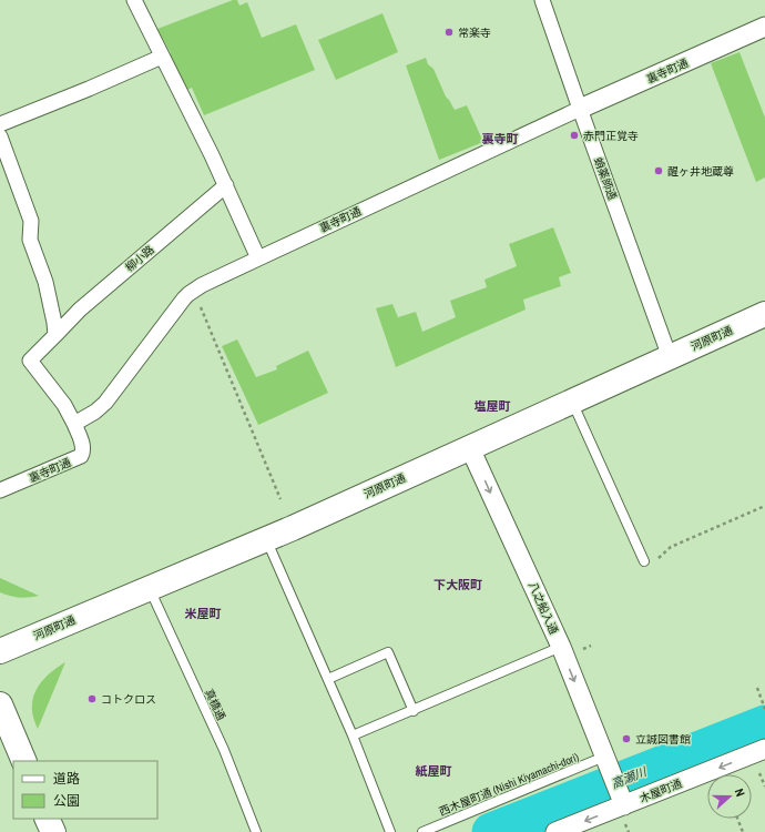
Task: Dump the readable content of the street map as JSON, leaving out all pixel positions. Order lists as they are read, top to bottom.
{
  "streets": {
    "main road": ["河原町通"],
    "street": [
      "裏寺町通",
      "蛸薬師通",
      "柳小路",
      "八之船入通",
      "木屋町通"
    ],
    "lane": ["真橋通", "西木屋町通 (Nishi Kiyamachi-dori)"]
  },
  "crossings": [
    ["裏寺町通", "蛸薬師通"],
    ["裏寺町通", "柳小路"],
    ["蛸薬師通", "河原町通"],
    ["河原町通", "八之船入通"],
    ["河原町通", "真橋通"],
    ["八之船入通", "西木屋町通 (Nishi Kiyamachi-dori)"],
    ["八之船入通", "木屋町通"]
  ],
  "one_way": ["八之船入通", "木屋町通"],
  "districts": [
    "裏寺町",
    "塩屋町",
    "下大阪町",
    "米屋町",
    "紙屋町"
  ],
  "water": ["高瀬川"],
  "places": [
    "常楽寺",
    "赤門正覚寺",
    "醒ヶ井地蔵尊",
    "コトクロス",
    "立誠図書館"
  ],
  "legend": ["道路", "公園"],
  "north": "right"
}
